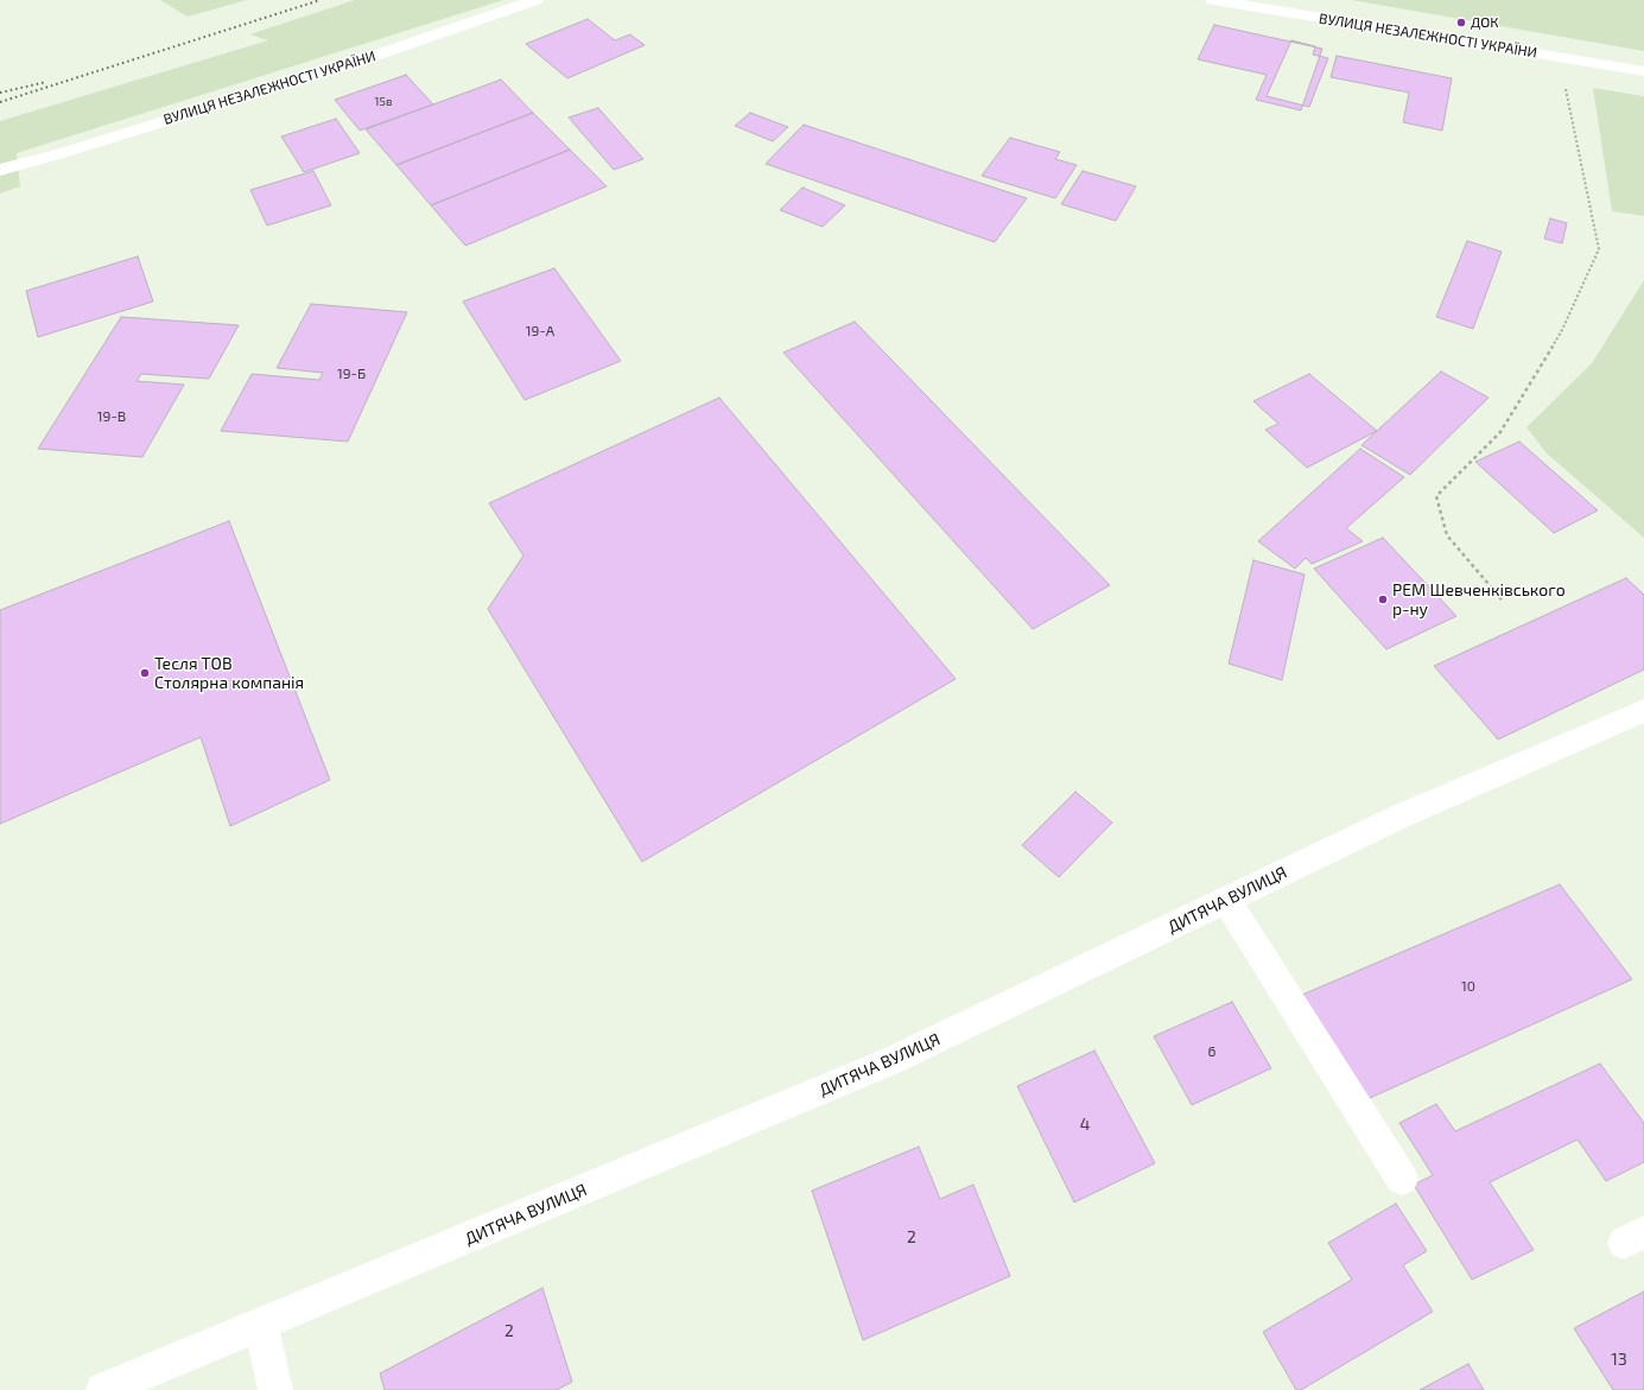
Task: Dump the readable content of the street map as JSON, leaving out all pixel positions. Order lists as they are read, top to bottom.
{
  "streets": {
    "street": ["ВУЛИЦЯ НЕЗАЛЕЖНОСТІ УКРАЇНИ", "ДИТЯЧА ВУЛИЦЯ"]
  },
  "places": ["ДОК", "РЕМ Шевченківського р-ну", "Тесля ТОВ Столярна компанія"],
  "house_numbers": [
    "15в",
    "19-А",
    "19-Б",
    "19-В",
    "10",
    "6",
    "4",
    "2",
    "2",
    "13"
  ]
}
